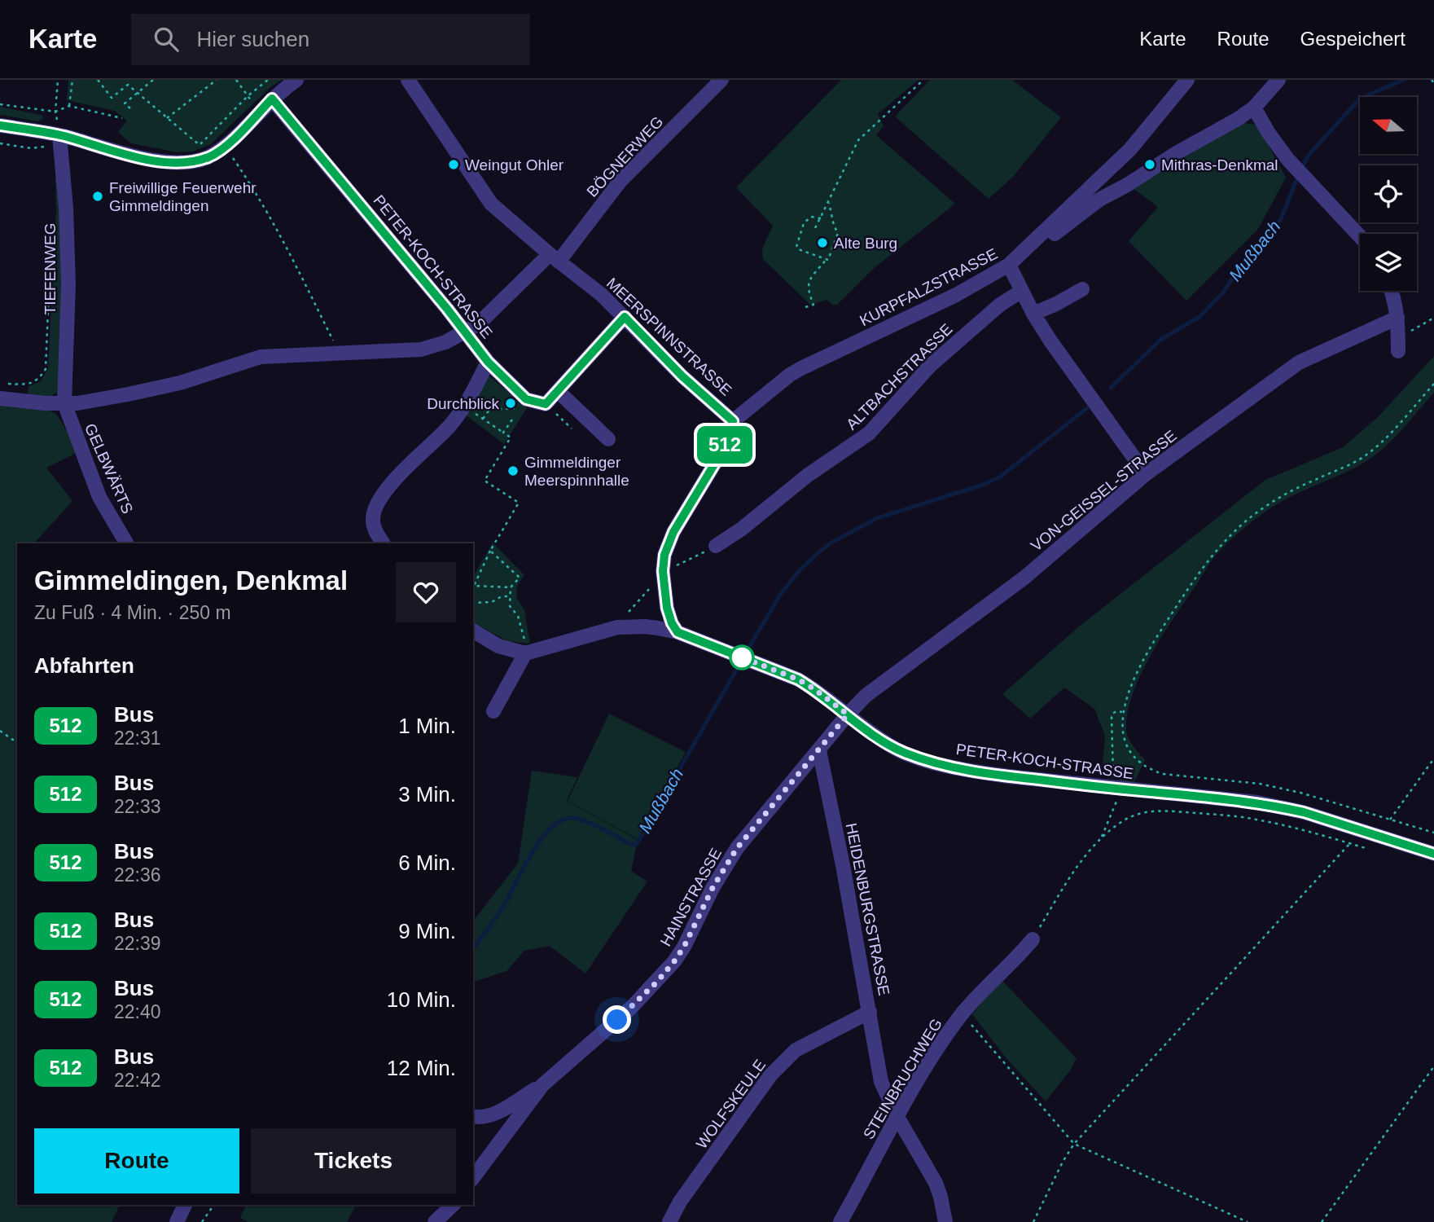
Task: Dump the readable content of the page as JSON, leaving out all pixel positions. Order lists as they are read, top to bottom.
{
  "streets": {
    "street": [
      "BÖGNERWEG",
      "PETER-KOCH-STRASSE",
      "TIEFENWEG",
      "KURPFALZSTRASSE",
      "MEERSPINNSTRASSE",
      "ALTBACHSTRASSE",
      "GELBWÄRTS",
      "VON-GEISSEL-STRASSE",
      "HAINSTRASSE",
      "HEIDENBURGSTRASSE",
      "STEINBRUCHWEG",
      "WOLFSKEULE"
    ]
  },
  "crossings": [
    ["BÖGNERWEG", "PETER-KOCH-STRASSE"],
    ["BÖGNERWEG", "TIEFENWEG"],
    ["BÖGNERWEG", "MEERSPINNSTRASSE"],
    ["BÖGNERWEG", "GELBWÄRTS"],
    ["PETER-KOCH-STRASSE", "VON-GEISSEL-STRASSE"],
    ["TIEFENWEG", "GELBWÄRTS"],
    ["KURPFALZSTRASSE", "MEERSPINNSTRASSE"],
    ["HAINSTRASSE", "HEIDENBURGSTRASSE"],
    ["HEIDENBURGSTRASSE", "STEINBRUCHWEG"],
    ["HEIDENBURGSTRASSE", "WOLFSKEULE"]
  ],
  "water": ["Mußbach"],
  "places": [
    "Weingut Ohler",
    "Mithras-Denkmal",
    "Freiwillige Feuerwehr Gimmeldingen",
    "Alte Burg",
    "Durchblick",
    "Gimmeldinger Meerspinnhalle"
  ],
  "lines": ["bus line 512"],
  "north": "left",
  "page": {
    "header": "Karte",
    "search": "Hier suchen",
    "nav": ["Karte", "Route", "Gespeichert"],
    "on_map": "512",
    "heading": [
      ["Gimmeldingen, Denkmal", "Zu Fuß · 4 Min. · 250 m"],
      "Abfahrten"
    ],
    "list": [
      {
        "mark": "512",
        "name": "Bus",
        "note": "22:31",
        "value": "1 Min."
      },
      {
        "mark": "512",
        "name": "Bus",
        "note": "22:33",
        "value": "3 Min."
      },
      {
        "mark": "512",
        "name": "Bus",
        "note": "22:36",
        "value": "6 Min."
      },
      {
        "mark": "512",
        "name": "Bus",
        "note": "22:39",
        "value": "9 Min."
      },
      {
        "mark": "512",
        "name": "Bus",
        "note": "22:40",
        "value": "10 Min."
      },
      {
        "mark": "512",
        "name": "Bus",
        "note": "22:42",
        "value": "12 Min."
      }
    ],
    "buttons": ["Route", "Tickets"]
  }
}
